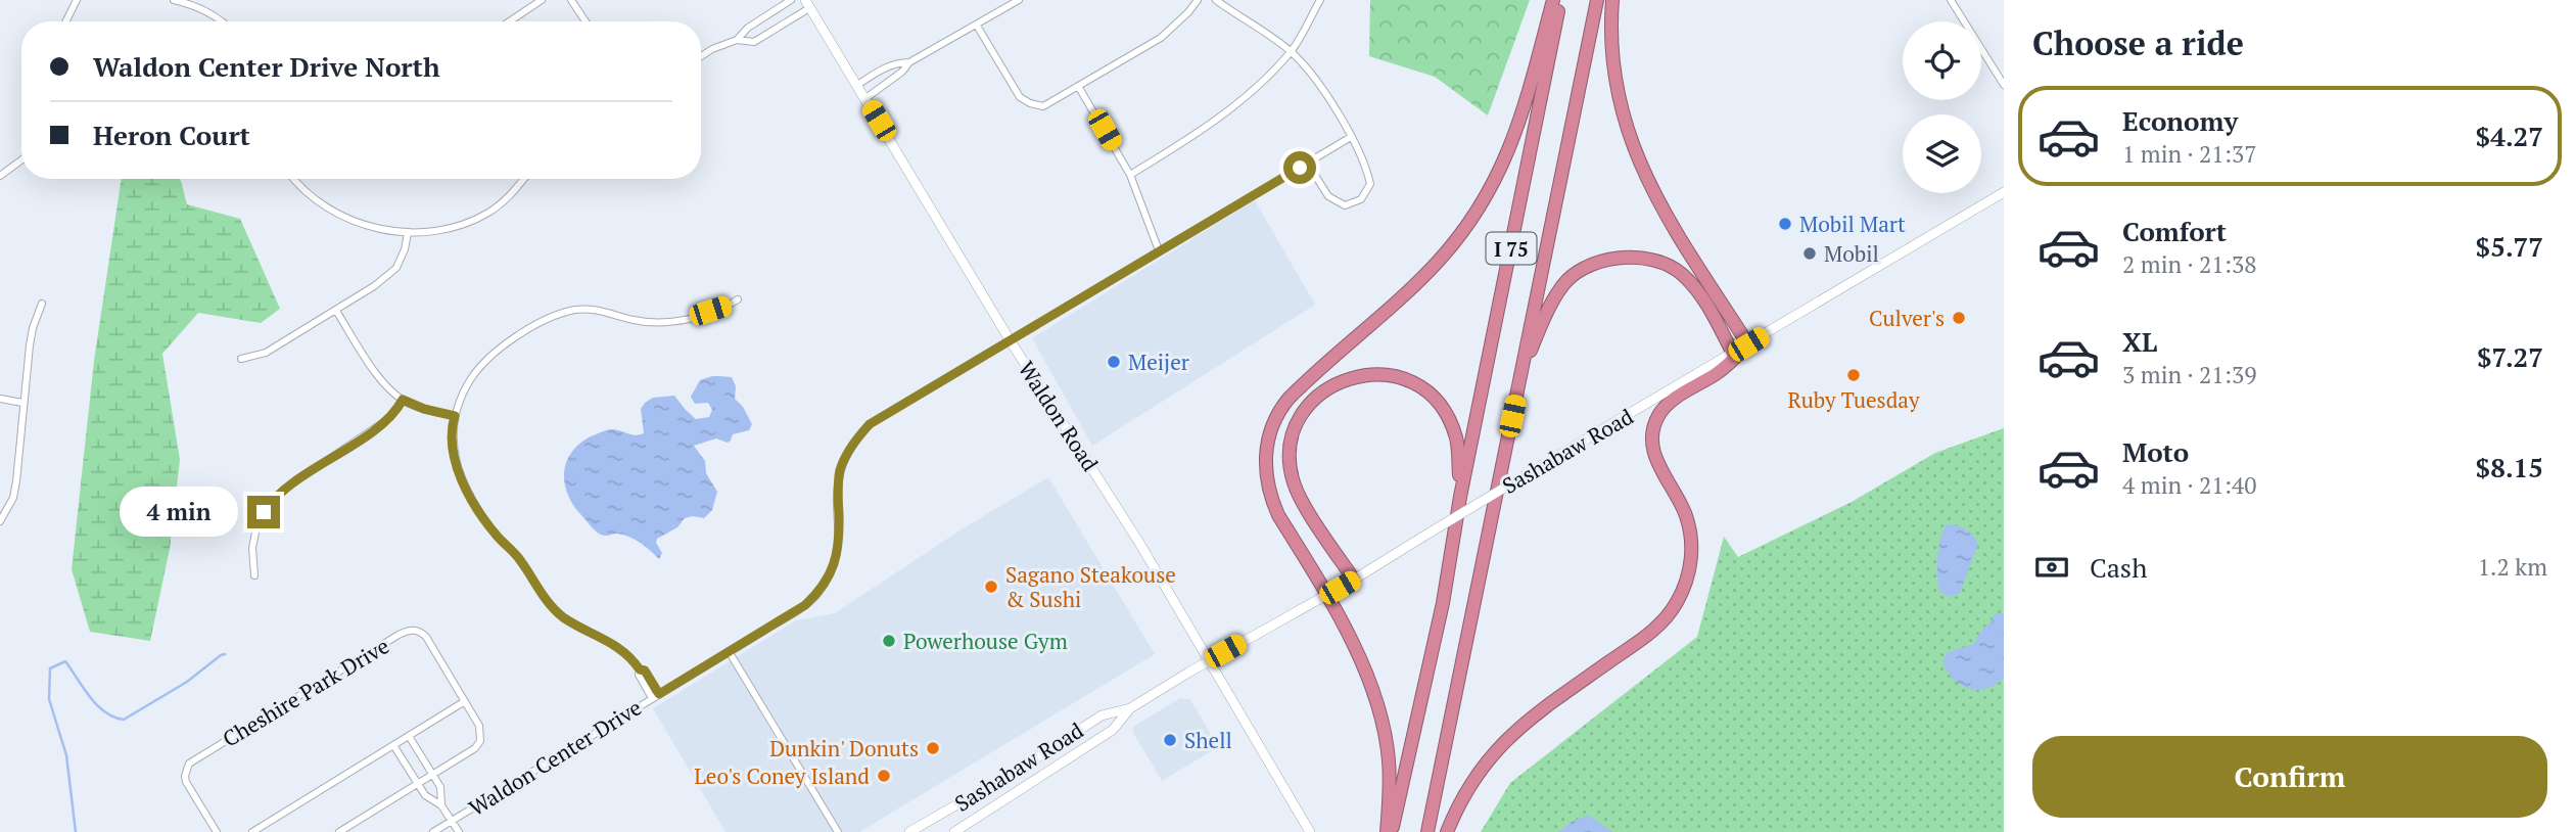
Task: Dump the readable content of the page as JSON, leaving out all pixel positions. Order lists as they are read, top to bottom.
{
  "streets": {
    "highway": ["I 75"],
    "main road": ["Waldon Road", "Sashabaw Road"],
    "street": ["Cheshire Park Drive", "Waldon Center Drive"]
  },
  "crossings": [
    ["Waldon Road", "Sashabaw Road"],
    ["Waldon Road", "Waldon Center Drive"]
  ],
  "places": [
    "Mobil Mart",
    "Mobil",
    "Culver's",
    "Meijer",
    "Ruby Tuesday",
    "Sagano Steakouse & Sushi",
    "Powerhouse Gym",
    "Shell",
    "Dunkin' Donuts",
    "Leo's Coney Island"
  ],
  "page": {
    "heading": "Choose a ride",
    "banner": ["Waldon Center Drive North", "Heron Court"],
    "list": [
      {
        "name": "Economy",
        "note": "1 min · 21:37",
        "value": "$4.27"
      },
      {
        "name": "Comfort",
        "note": "2 min · 21:38",
        "value": "$5.77"
      },
      {
        "name": "XL",
        "note": "3 min · 21:39",
        "value": "$7.27"
      },
      {
        "name": "Moto",
        "note": "4 min · 21:40",
        "value": "$8.15"
      }
    ],
    "bubble": "4 min",
    "pay": ["Cash", "1.2 km"],
    "buttons": "Confirm"
  }
}
